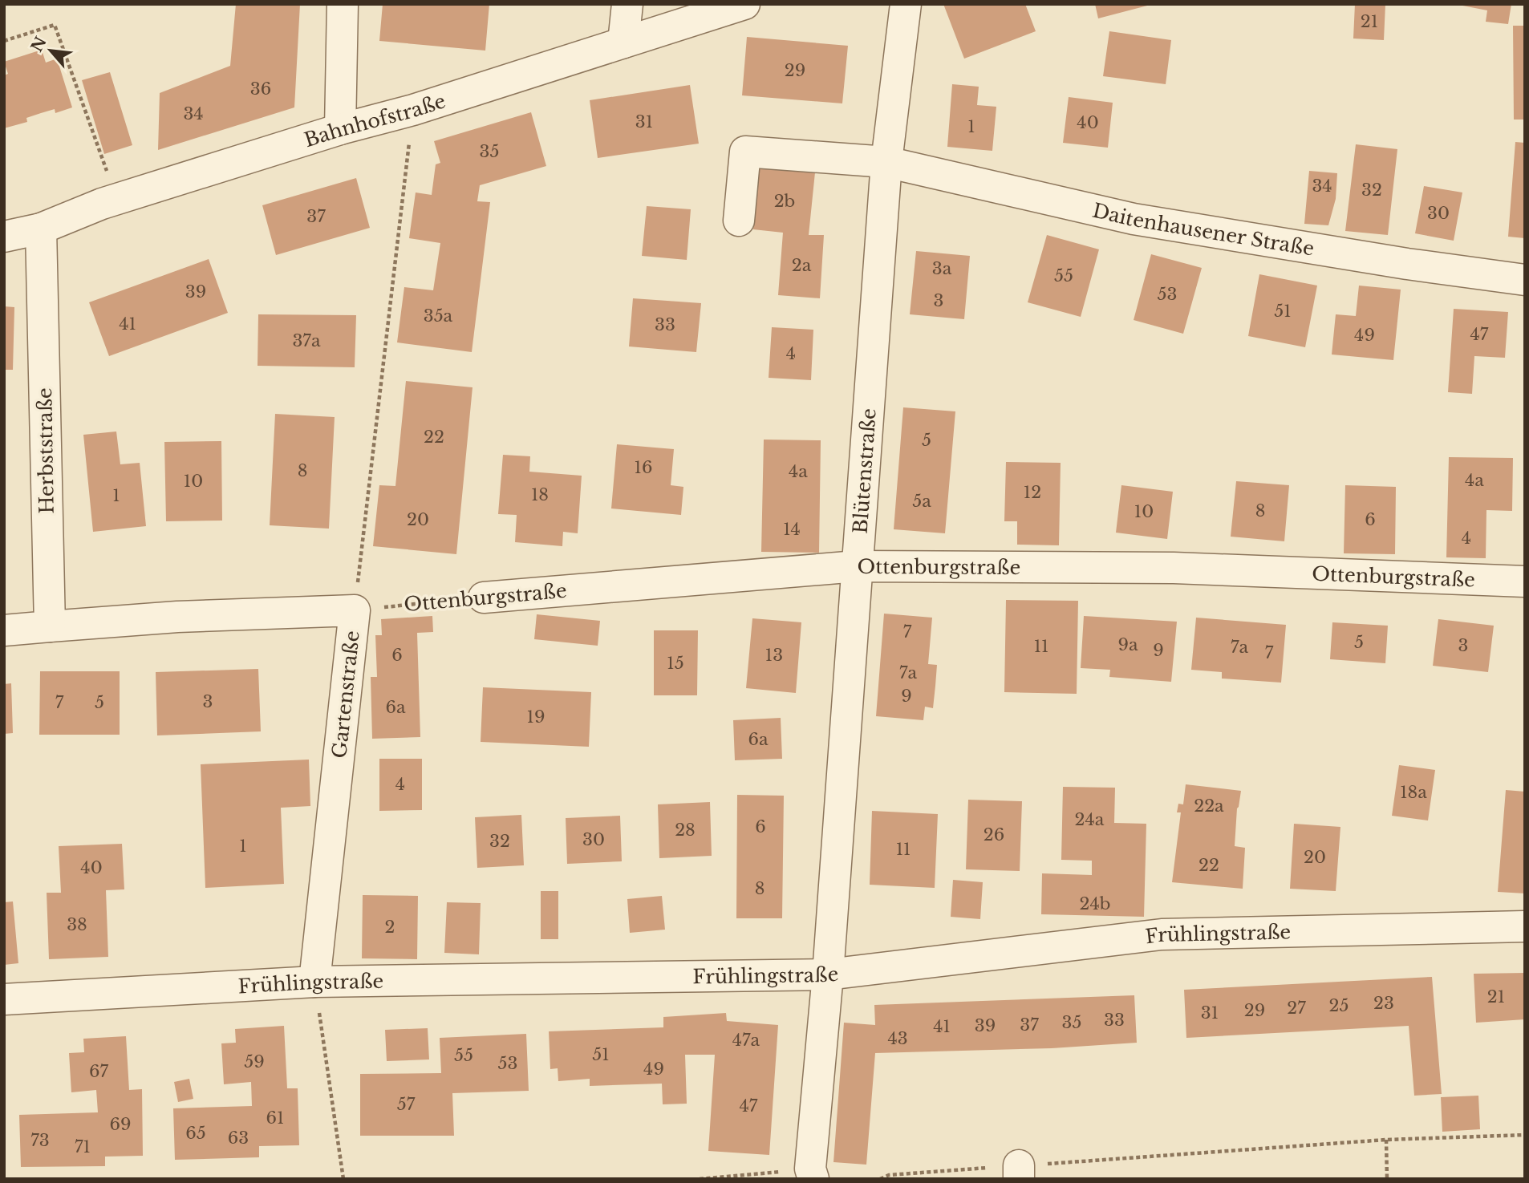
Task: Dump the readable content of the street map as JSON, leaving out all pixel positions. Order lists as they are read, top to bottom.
{
  "streets": {
    "street": [
      "Bahnhofstraße",
      "Daitenhausener Straße",
      "Herbststraße",
      "Blütenstraße",
      "Ottenburgstraße",
      "Gartenstraße",
      "Frühlingstraße"
    ]
  },
  "crossings": [
    ["Bahnhofstraße", "Herbststraße"],
    ["Daitenhausener Straße", "Blütenstraße"],
    ["Herbststraße", "Gartenstraße"],
    ["Blütenstraße", "Ottenburgstraße"],
    ["Blütenstraße", "Frühlingstraße"],
    ["Ottenburgstraße", "Gartenstraße"],
    ["Gartenstraße", "Frühlingstraße"]
  ],
  "house_numbers": [
    "21",
    "29",
    "36",
    "34",
    "31",
    "40",
    "1",
    "35",
    "34",
    "32",
    "2b",
    "30",
    "37",
    "2a",
    "3a",
    "55",
    "39",
    "53",
    "3",
    "51",
    "35a",
    "41",
    "33",
    "47",
    "49",
    "37a",
    "4",
    "22",
    "5",
    "16",
    "8",
    "4a",
    "4a",
    "10",
    "12",
    "18",
    "1",
    "5a",
    "8",
    "10",
    "20",
    "6",
    "14",
    "4",
    "7",
    "5",
    "9a",
    "3",
    "11",
    "7a",
    "9",
    "7",
    "6",
    "13",
    "15",
    "7a",
    "9",
    "3",
    "7",
    "5",
    "6a",
    "19",
    "6a",
    "4",
    "18a",
    "22a",
    "24a",
    "6",
    "28",
    "26",
    "30",
    "32",
    "1",
    "11",
    "20",
    "22",
    "40",
    "8",
    "24b",
    "38",
    "2",
    "21",
    "23",
    "25",
    "27",
    "29",
    "31",
    "33",
    "35",
    "37",
    "39",
    "41",
    "43",
    "47a",
    "51",
    "55",
    "59",
    "53",
    "49",
    "67",
    "57",
    "47",
    "61",
    "69",
    "65",
    "63",
    "73",
    "71"
  ],
  "north": "top left"
}
